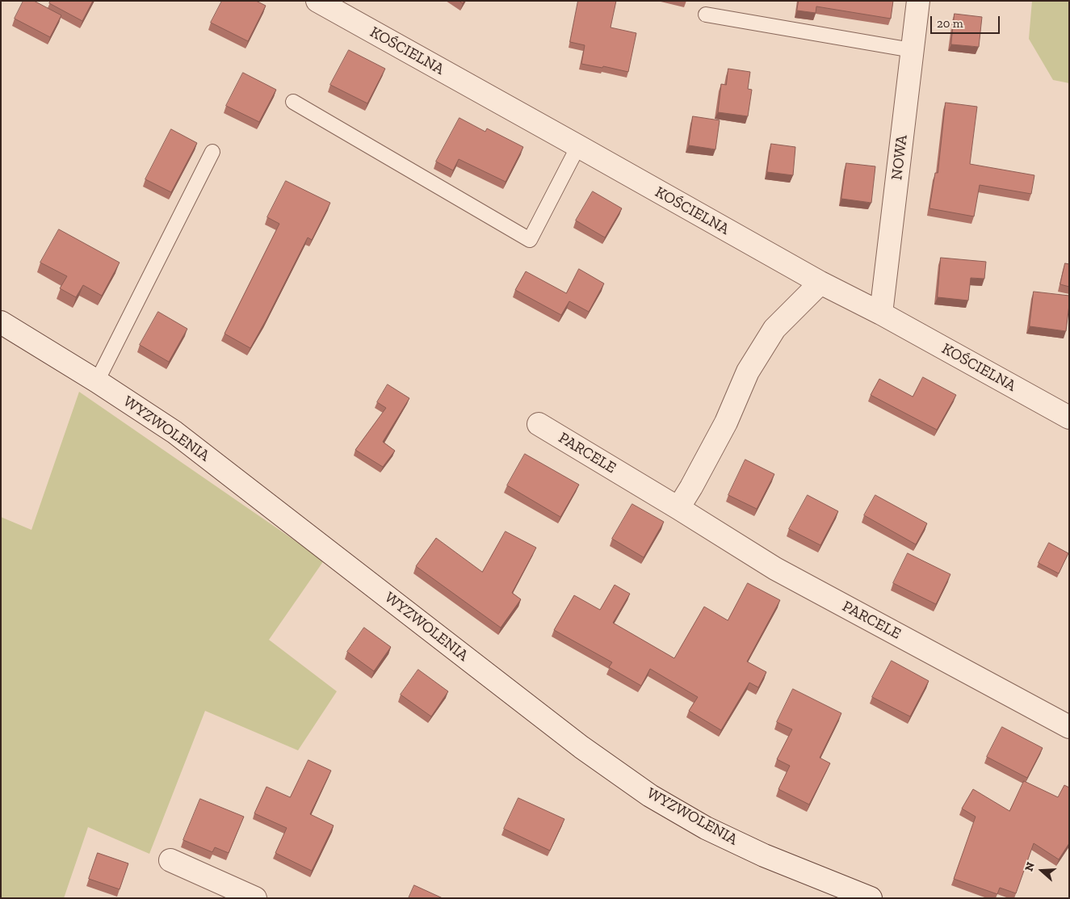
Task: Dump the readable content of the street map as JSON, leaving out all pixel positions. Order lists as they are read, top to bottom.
{
  "streets": {
    "street": [
      "KOŚCIELNA",
      "NOWA",
      "WYZWOLENIA",
      "PARCELE"
    ]
  },
  "crossings": [
    ["KOŚCIELNA", "NOWA"]
  ],
  "scale_bar": "20 m",
  "north": "left"
}
